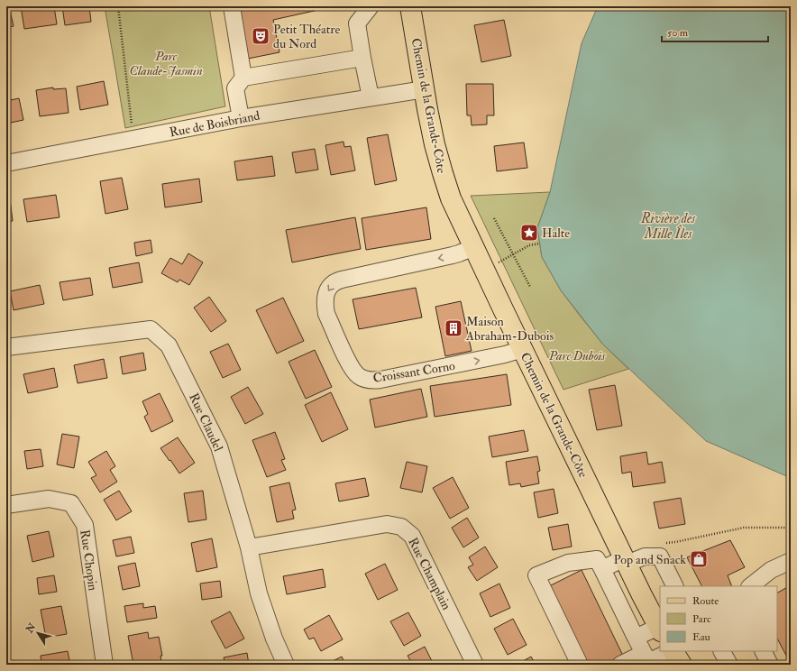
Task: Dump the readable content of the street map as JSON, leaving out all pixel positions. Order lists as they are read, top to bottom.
{
  "streets": {
    "main road": ["Chemin de la Grande-Côte"],
    "street": [
      "Rue de Boisbriand",
      "Croissant Corno",
      "Rue Claudel",
      "Rue Chopin",
      "Rue Champlain"
    ]
  },
  "crossings": [
    ["Chemin de la Grande-Côte", "Rue de Boisbriand"],
    ["Chemin de la Grande-Côte", "Croissant Corno"],
    ["Rue Claudel", "Rue Champlain"]
  ],
  "water": ["Rivière des Mille Îles"],
  "parks": ["Parc Claude-Jasmin", "Parc Dubois"],
  "places": {
    "theatre": ["Petit Théatre du Nord"],
    "place": ["Halte"],
    "building": ["Maison Abraham-Dubois"],
    "shop": ["Pop and Snack"]
  },
  "legend": ["Route", "Parc", "Eau"],
  "scale_bar": "50 m",
  "north": "top left"
}
